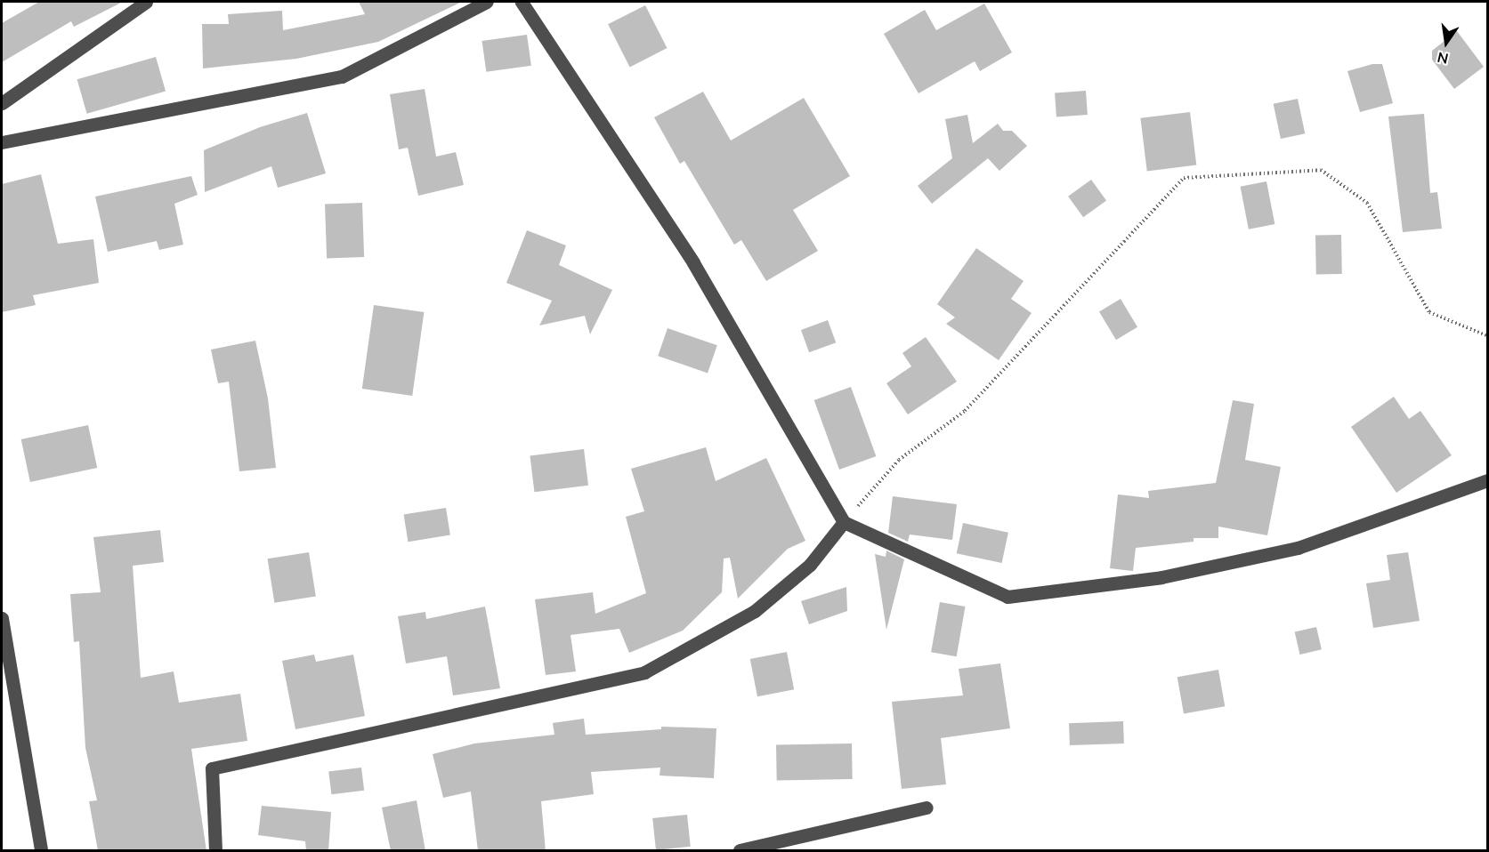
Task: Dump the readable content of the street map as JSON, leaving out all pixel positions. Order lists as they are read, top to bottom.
{
  "north": "bottom"
}
